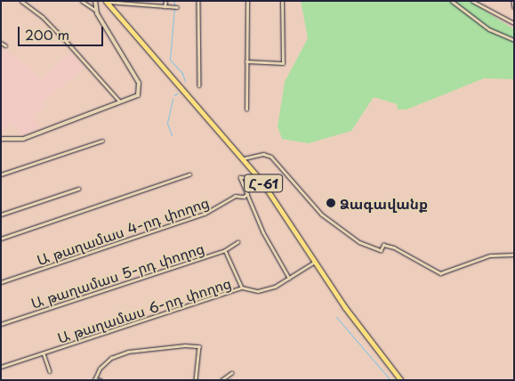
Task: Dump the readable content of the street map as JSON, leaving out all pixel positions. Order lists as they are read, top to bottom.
{
  "streets": {
    "main road": ["Հ-61"],
    "street": ["Ա թաղամաս 4-րդ փողոց", "Ա թաղամաս 5-րդ փողոց", "Ա թաղամաս 6-րդ փողոց"]
  },
  "crossings": [
    ["Հ-61", "Ա թաղամաս 6-րդ փողոց"]
  ],
  "places": ["Ձագավանք"],
  "scale_bar": "200 m"
}
